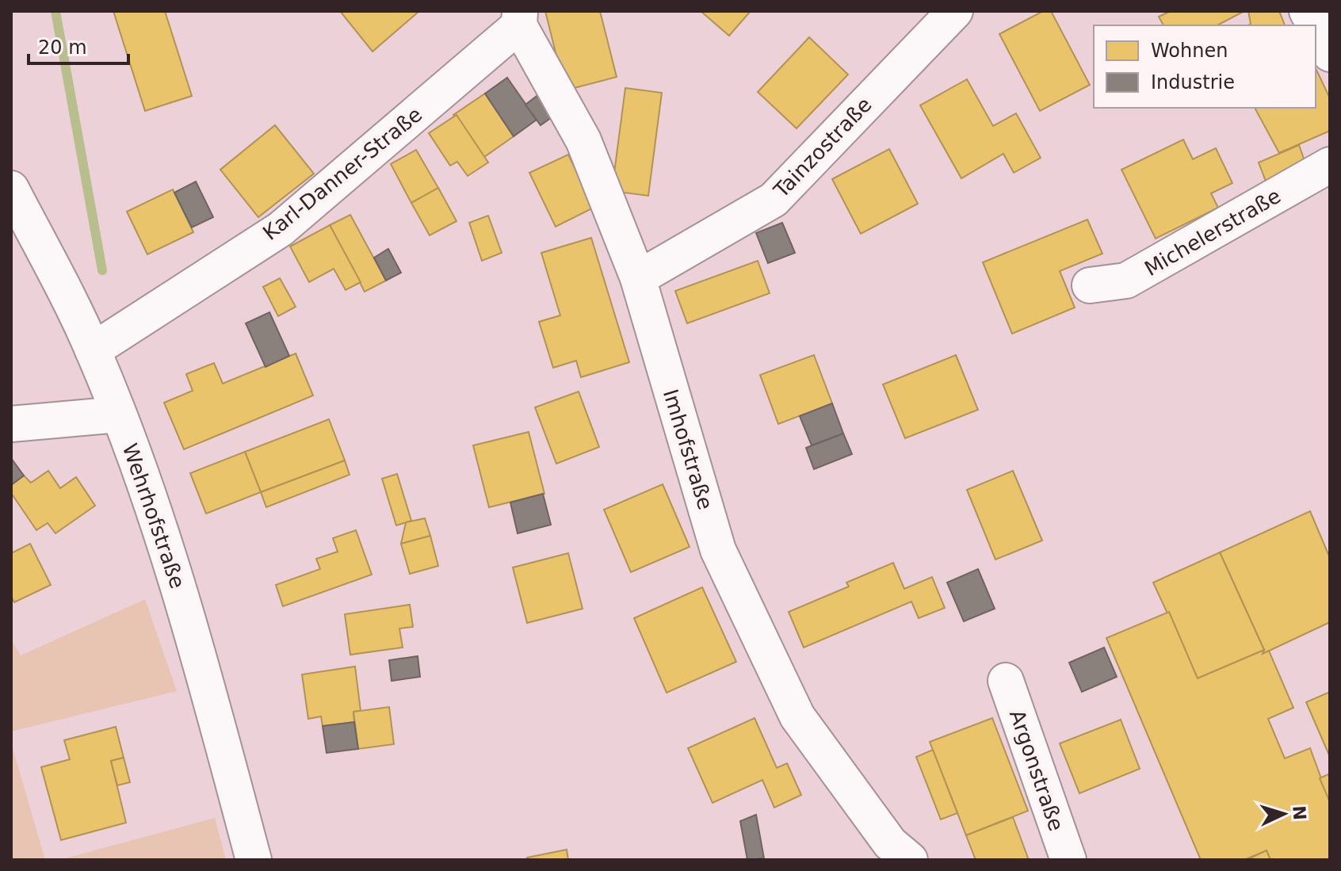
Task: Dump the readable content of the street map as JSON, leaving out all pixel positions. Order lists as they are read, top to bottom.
{
  "streets": {
    "street": [
      "Tainzostraße",
      "Karl-Danner-Straße",
      "Michelerstraße",
      "Imhofstraße",
      "Wehrhofstraße",
      "Argonstraße"
    ]
  },
  "crossings": [
    ["Tainzostraße", "Imhofstraße"],
    ["Karl-Danner-Straße", "Imhofstraße"],
    ["Karl-Danner-Straße", "Wehrhofstraße"]
  ],
  "legend": ["Wohnen", "Industrie"],
  "scale_bar": "20 m",
  "north": "right"
}
